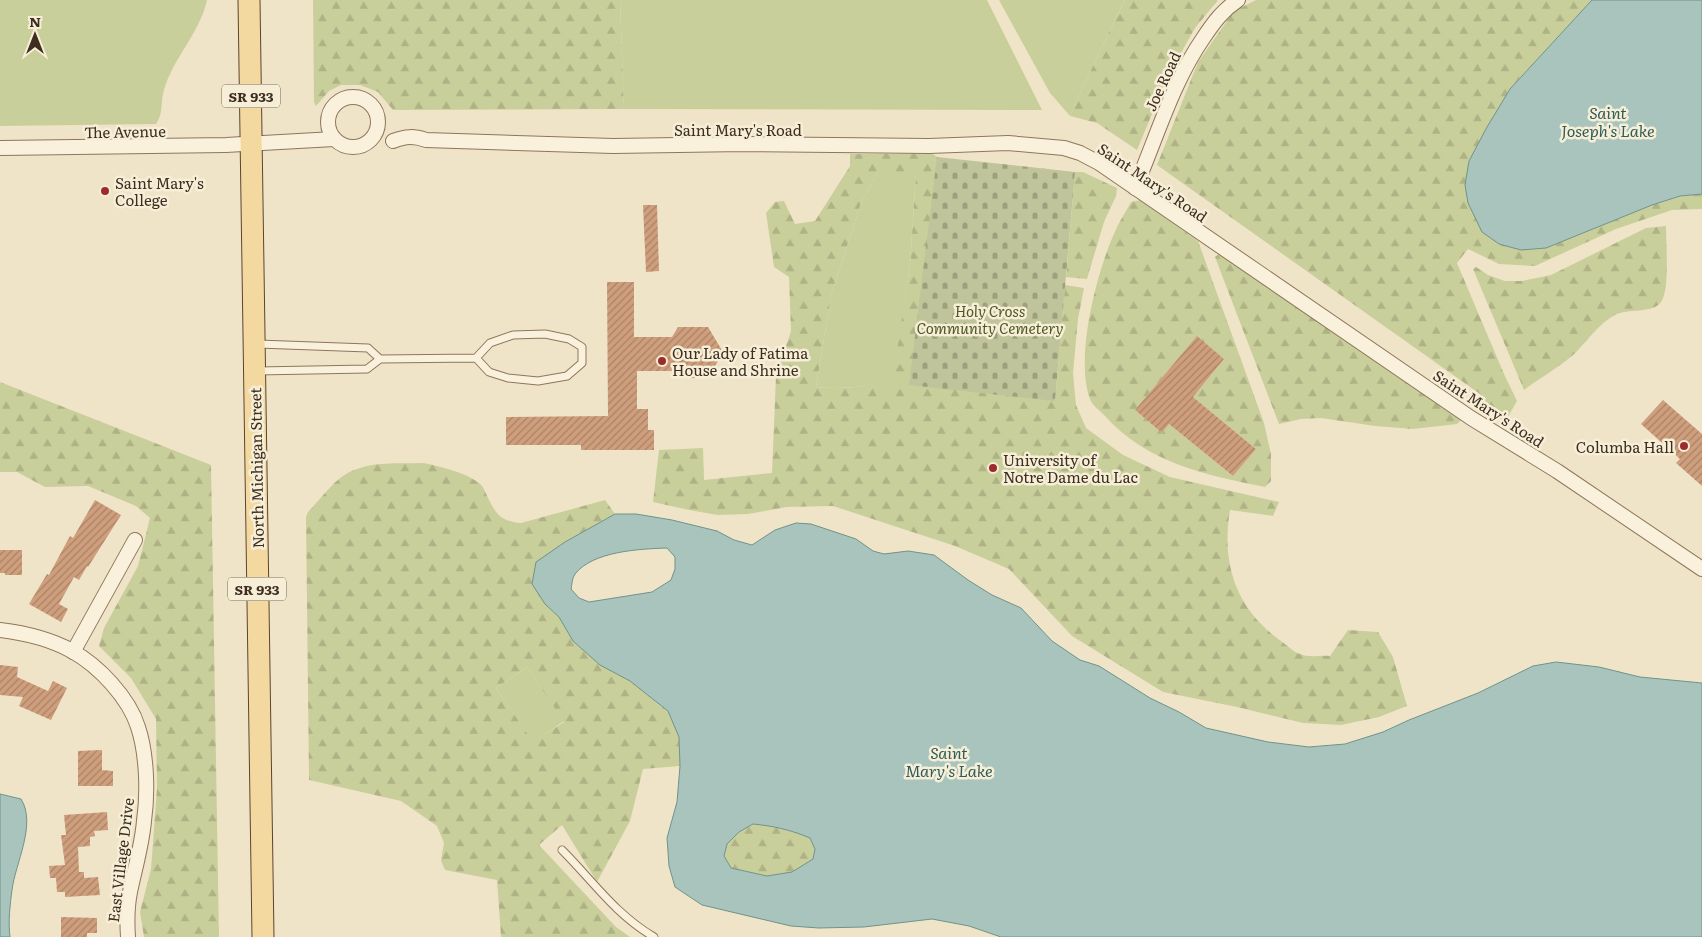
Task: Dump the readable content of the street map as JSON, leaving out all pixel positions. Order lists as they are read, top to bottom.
{
  "streets": {
    "main road": ["SR 933", "North Michigan Street"],
    "street": [
      "Joe Road",
      "Saint Mary's Road",
      "The Avenue",
      "East Village Drive"
    ]
  },
  "crossings": [
    ["Joe Road", "Saint Mary's Road"],
    ["Saint Mary's Road", "The Avenue"],
    ["Saint Mary's Road", "North Michigan Street"],
    ["The Avenue", "North Michigan Street"]
  ],
  "water": ["Saint Joseph's Lake", "Saint Mary's Lake"],
  "parks": ["Holy Cross Community Cemetery"],
  "places": [
    "Saint Mary's College",
    "Our Lady of Fatima House and Shrine",
    "Columba Hall",
    "University of Notre Dame du Lac"
  ],
  "north": "top"
}
